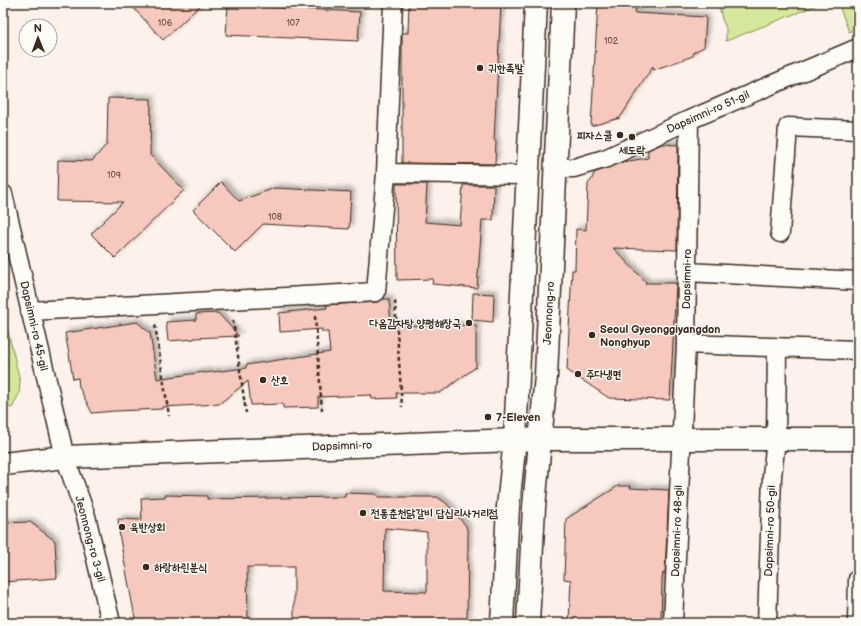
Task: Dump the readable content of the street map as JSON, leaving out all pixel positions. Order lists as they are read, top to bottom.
{
  "streets": {
    "main road": ["Dapsimni-ro", "Jeonnong-ro"],
    "street": [
      "Dapsimni-ro 51-gil",
      "Dapsimni-ro 45-gil",
      "Dapsimni-ro 48-gil",
      "Dapsimni-ro 50-gil",
      "Jeonnong-ro 3-gil"
    ]
  },
  "crossings": [
    ["Dapsimni-ro 51-gil", "Dapsimni-ro"],
    ["Dapsimni-ro 51-gil", "Jeonnong-ro"],
    ["Dapsimni-ro", "Jeonnong-ro"],
    ["Dapsimni-ro", "Dapsimni-ro 45-gil"],
    ["Dapsimni-ro", "Dapsimni-ro 48-gil"],
    ["Dapsimni-ro", "Dapsimni-ro 50-gil"],
    ["Dapsimni-ro", "Jeonnong-ro 3-gil"],
    ["Dapsimni-ro 45-gil", "Jeonnong-ro 3-gil"]
  ],
  "places": [
    "귀한족발",
    "피자스쿨",
    "세도락",
    "다옴감자탕 양평해장국",
    "Seoul Gyeonggiyangdon Nonghyup",
    "주다냉면",
    "산호",
    "7-Eleven",
    "전통춘천닭갈비 답십리사거리점",
    "육반상회",
    "하랑하린분식"
  ],
  "house_numbers": [
    "106",
    "107",
    "102",
    "109",
    "108"
  ],
  "north": "top"
}
